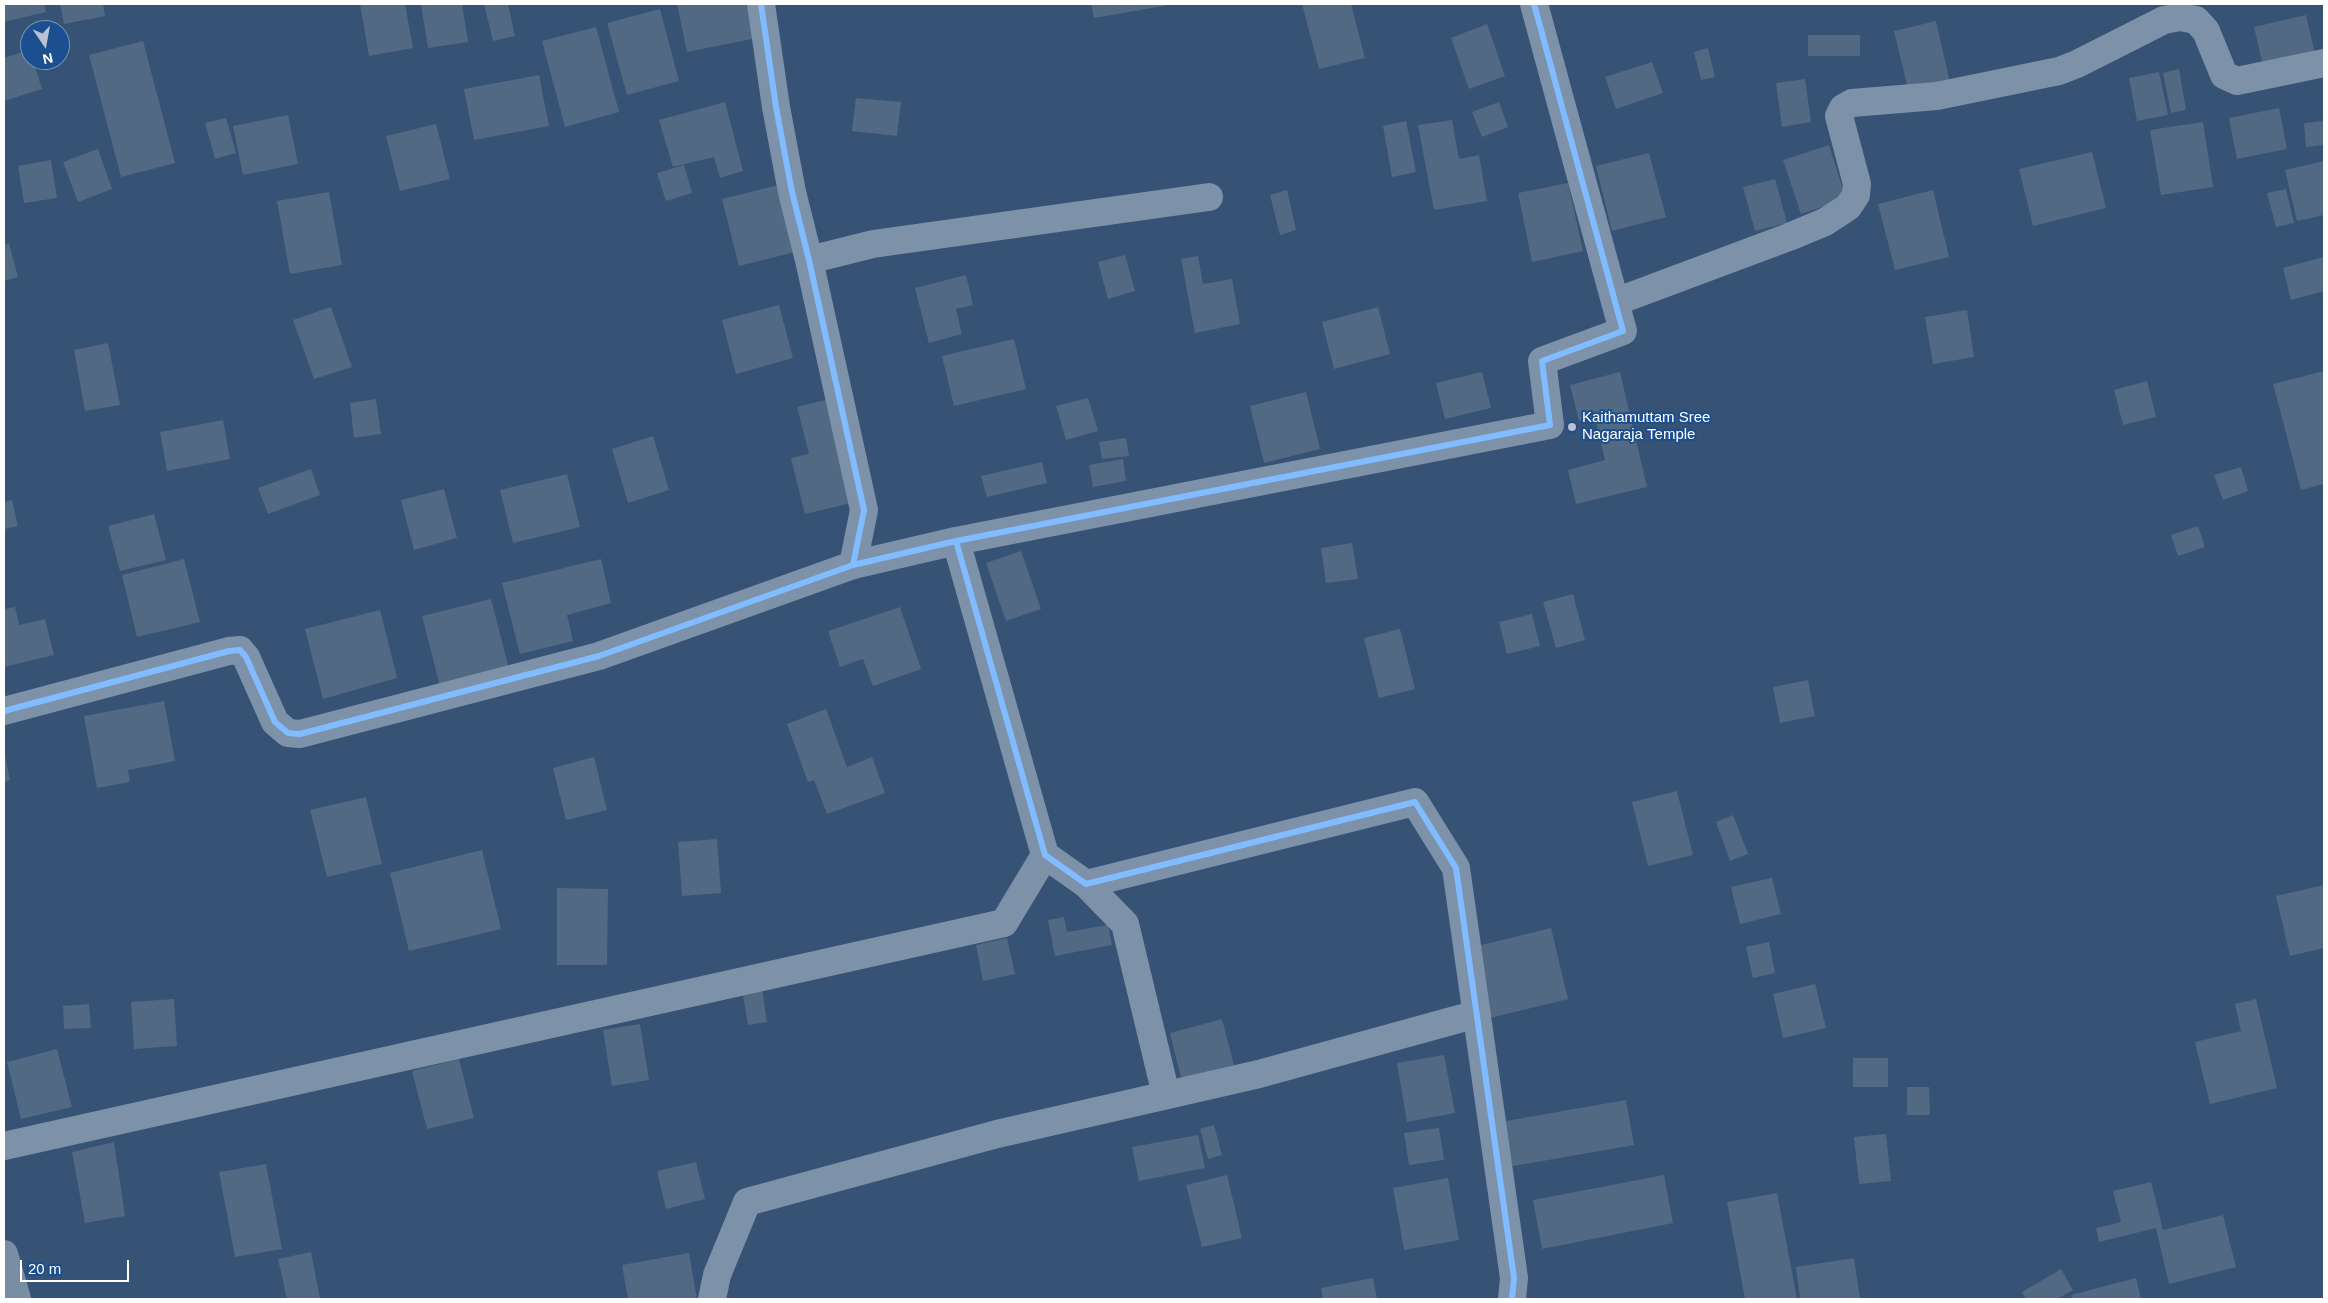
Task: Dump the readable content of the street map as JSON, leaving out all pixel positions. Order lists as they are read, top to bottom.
{
  "places": ["Kaithamuttam Sree Nagaraja Temple"],
  "scale_bar": "20 m",
  "north": "bottom"
}
